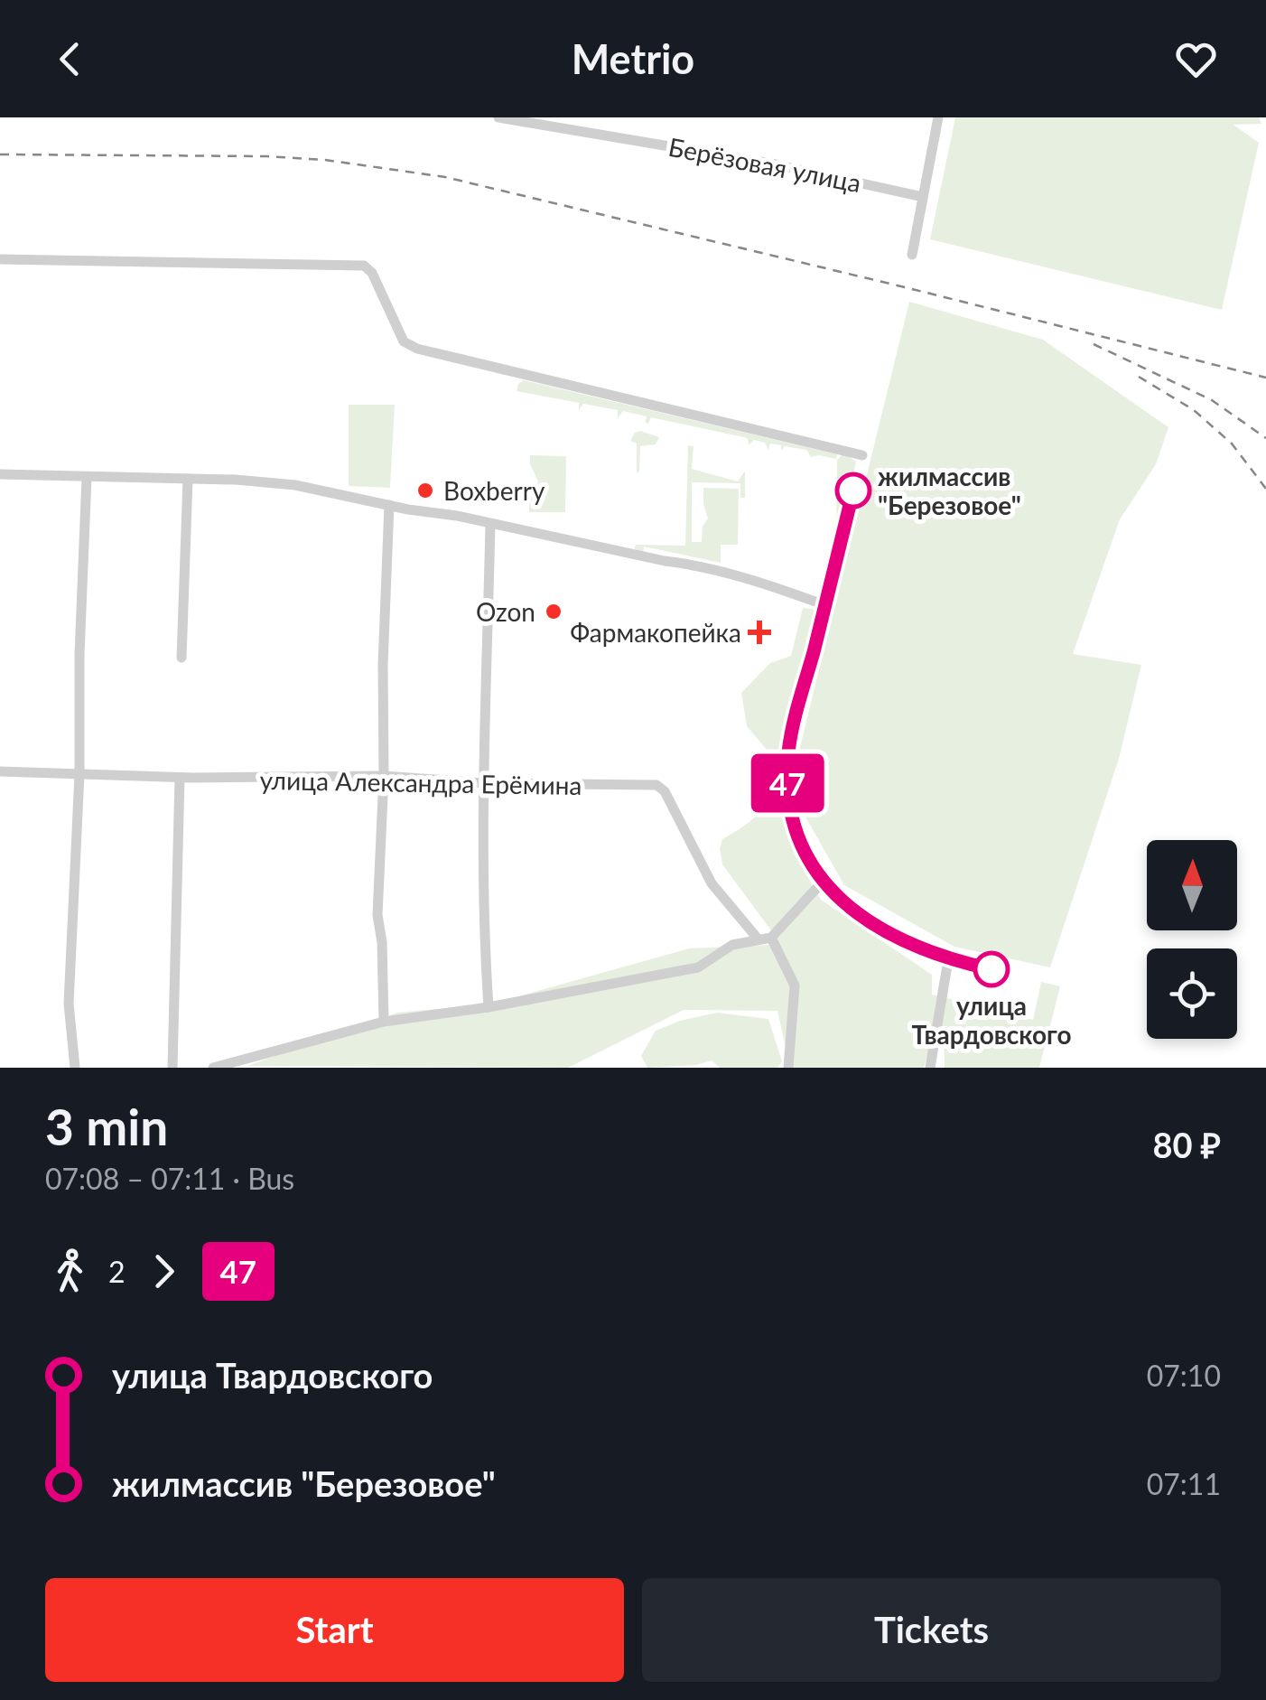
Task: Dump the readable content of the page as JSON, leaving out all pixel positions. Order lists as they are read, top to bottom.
{
  "streets": {
    "street": ["Берёзовая улица", "улица Александра Ерёмина"]
  },
  "places": {
    "other": [
      "Boxberry",
      "жилмассив \"Березовое\"",
      "Ozon",
      "улица Твардовского"
    ],
    "health": ["Фармакопейка"]
  },
  "lines": ["bus line 47"],
  "north": "top",
  "page": {
    "header": "Metrio",
    "on_map": "47",
    "heading": ["3 min", "07:08 – 07:11 · Bus", "80 ₽"],
    "legs": ["2", "47"],
    "list": [
      {
        "name": "улица Твардовского",
        "value": "07:10"
      },
      {
        "name": "жилмассив \"Березовое\"",
        "value": "07:11"
      }
    ],
    "buttons": ["Start", "Tickets"]
  }
}
